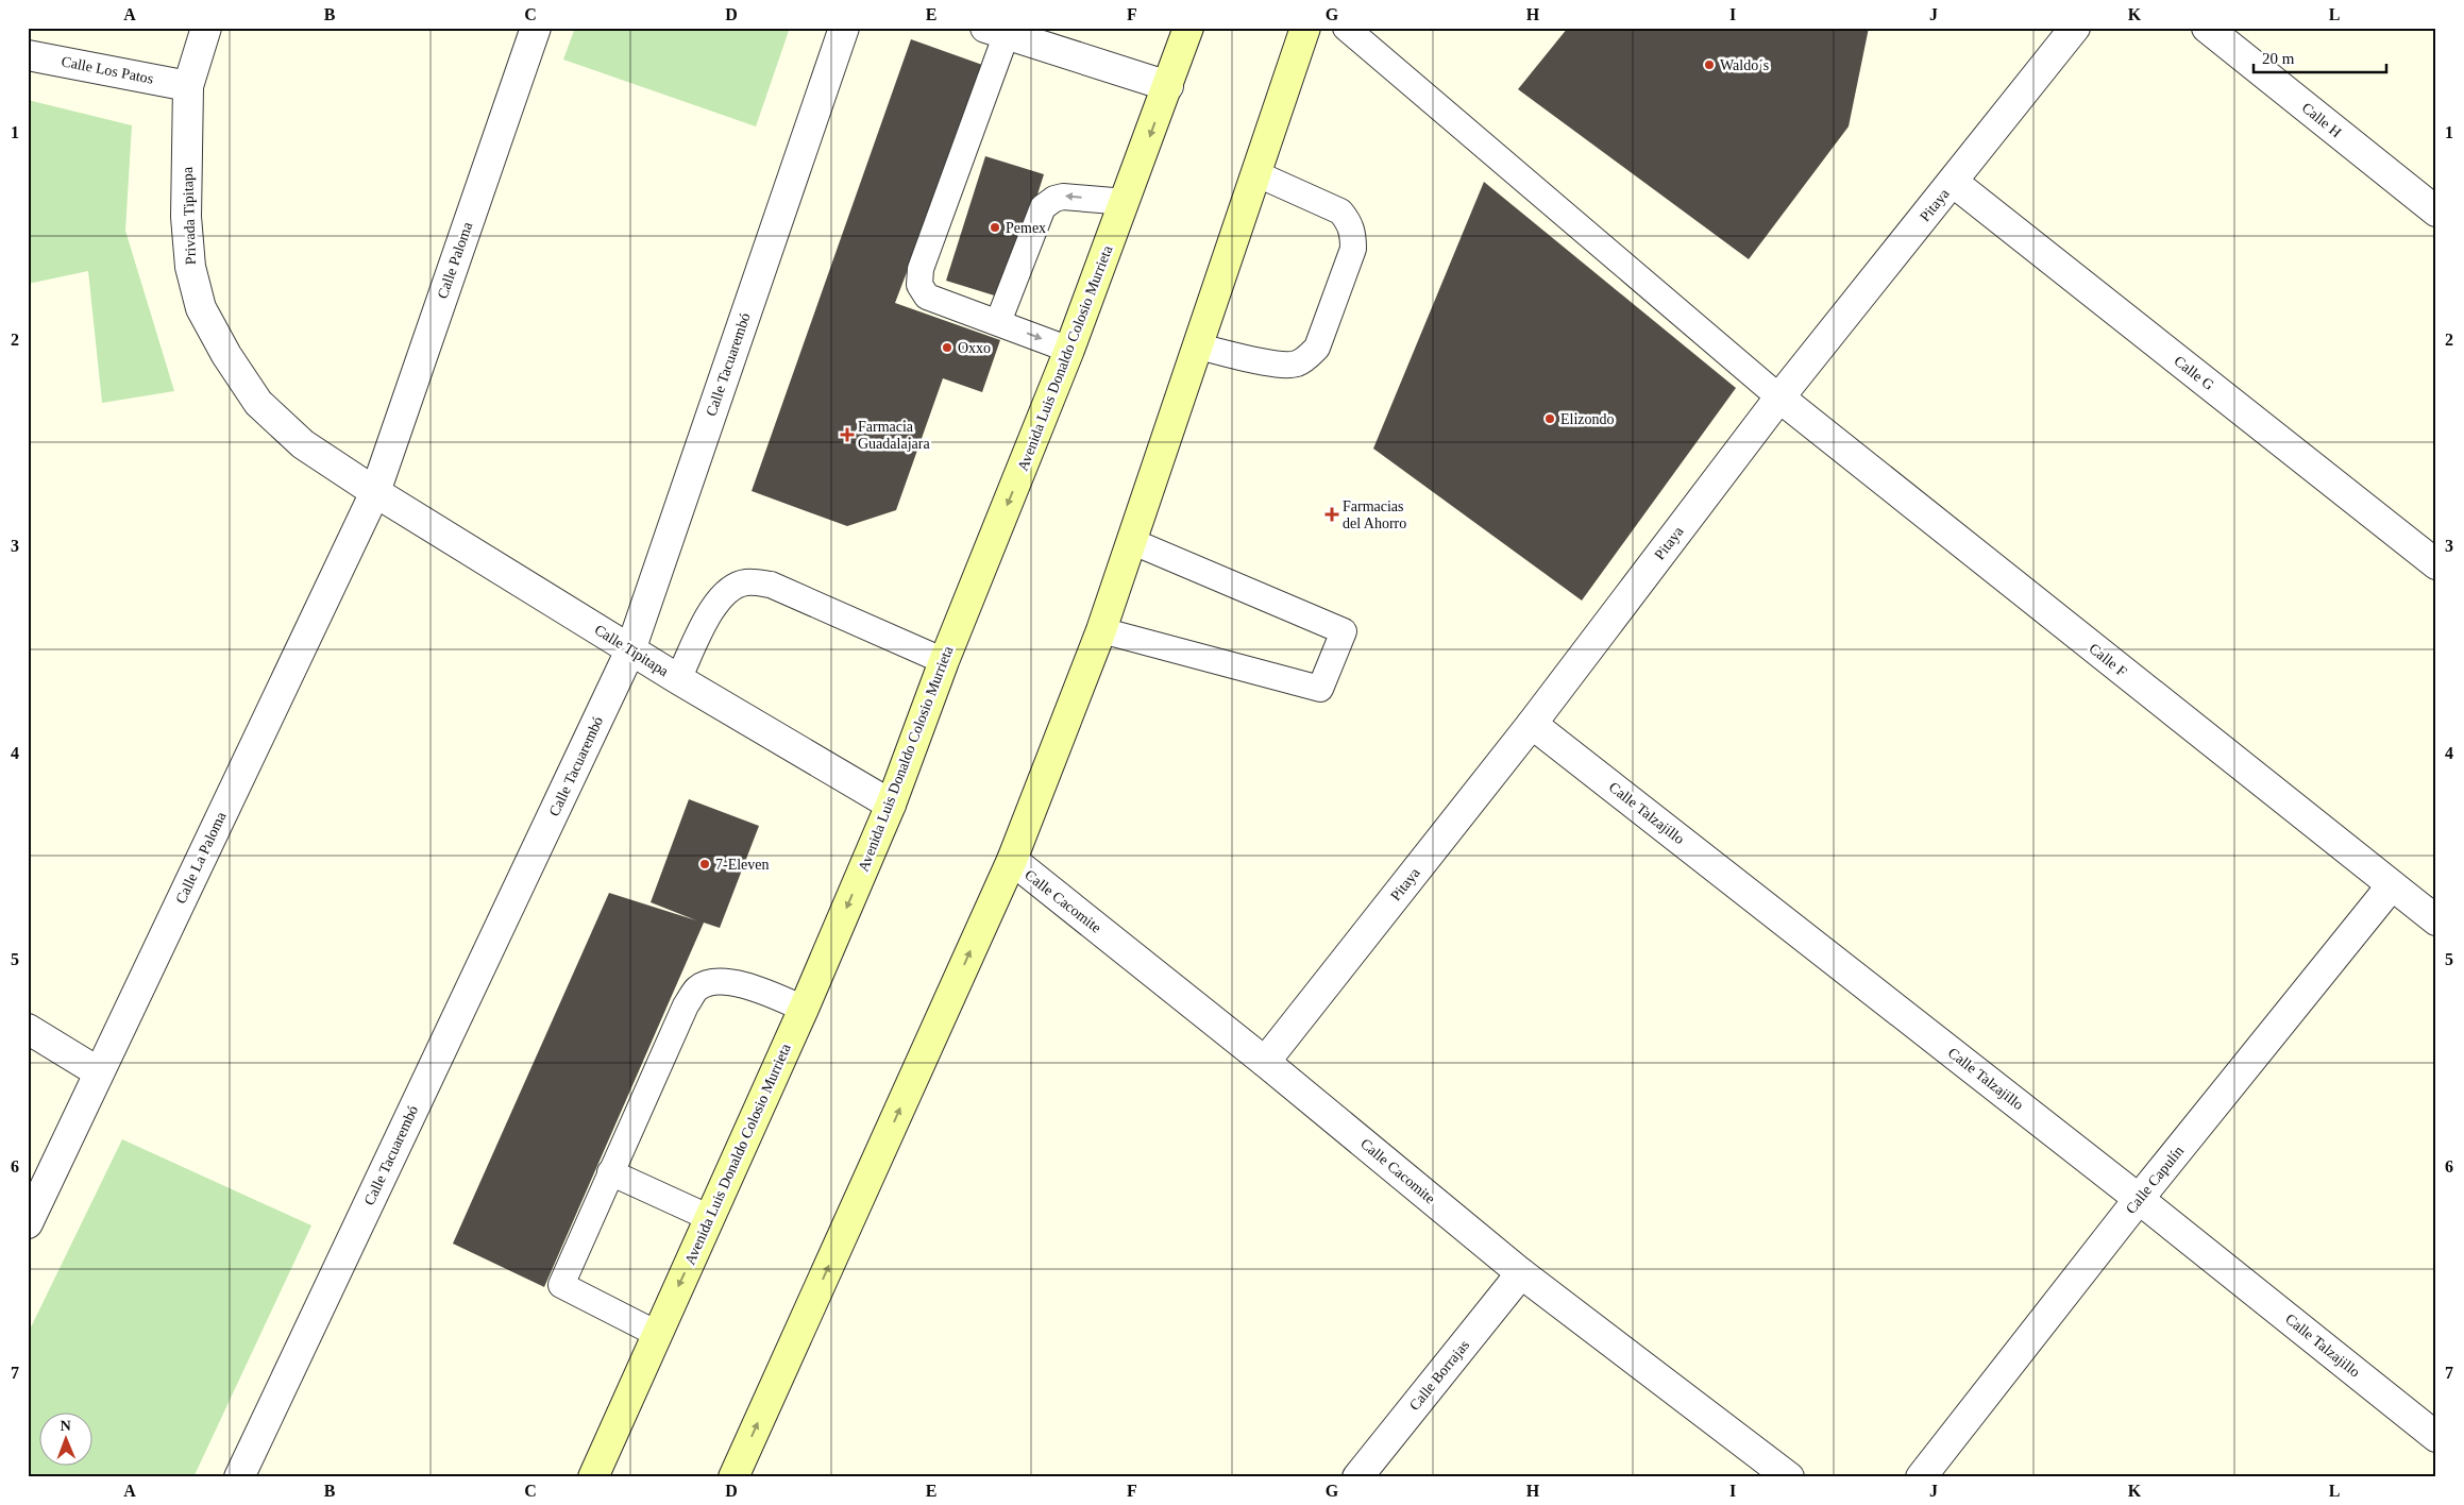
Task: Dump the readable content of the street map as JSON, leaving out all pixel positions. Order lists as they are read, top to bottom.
{
  "streets": {
    "main road": ["Avenida Luis Donaldo Colosio Murrieta"],
    "street": [
      "Calle Los Patos",
      "Calle H",
      "Pitaya",
      "Privada Tipitapa",
      "Calle Paloma",
      "Calle Tacuarembó",
      "Calle G",
      "Calle Tipitapa",
      "Calle F",
      "Calle Talzajillo",
      "Calle La Paloma",
      "Calle Cacomite",
      "Calle Capulín",
      "Calle Borrajas"
    ]
  },
  "crossings": [
    ["Calle Los Patos", "Privada Tipitapa"],
    ["Pitaya", "Calle G"],
    ["Pitaya", "Calle F"],
    ["Pitaya", "Calle Talzajillo"],
    ["Pitaya", "Calle Cacomite"],
    ["Privada Tipitapa", "Calle Paloma"],
    ["Privada Tipitapa", "Calle Tipitapa"],
    ["Privada Tipitapa", "Calle La Paloma"],
    ["Calle Paloma", "Calle Tipitapa"],
    ["Calle Paloma", "Calle La Paloma"],
    ["Avenida Luis Donaldo Colosio Murrieta", "Calle Tipitapa"],
    ["Calle Tacuarembó", "Calle Tipitapa"],
    ["Calle Tipitapa", "Calle La Paloma"],
    ["Calle F", "Calle Capulín"],
    ["Calle Talzajillo", "Calle Capulín"],
    ["Calle Cacomite", "Calle Borrajas"]
  ],
  "places": {
    "other": [
      "Waldo´s",
      "Pemex",
      "Oxxo",
      "Elizondo",
      "7-Eleven"
    ],
    "health": ["Farmacia Guadalajara", "Farmacias del Ahorro"]
  },
  "scale_bar": "20 m",
  "north": "top",
  "grid": {
    "columns": [
      "A",
      "B",
      "C",
      "D",
      "E",
      "F",
      "G",
      "H",
      "I",
      "J",
      "K",
      "L"
    ],
    "rows": [
      "1",
      "2",
      "3",
      "4",
      "5",
      "6",
      "7"
    ]
  }
}
